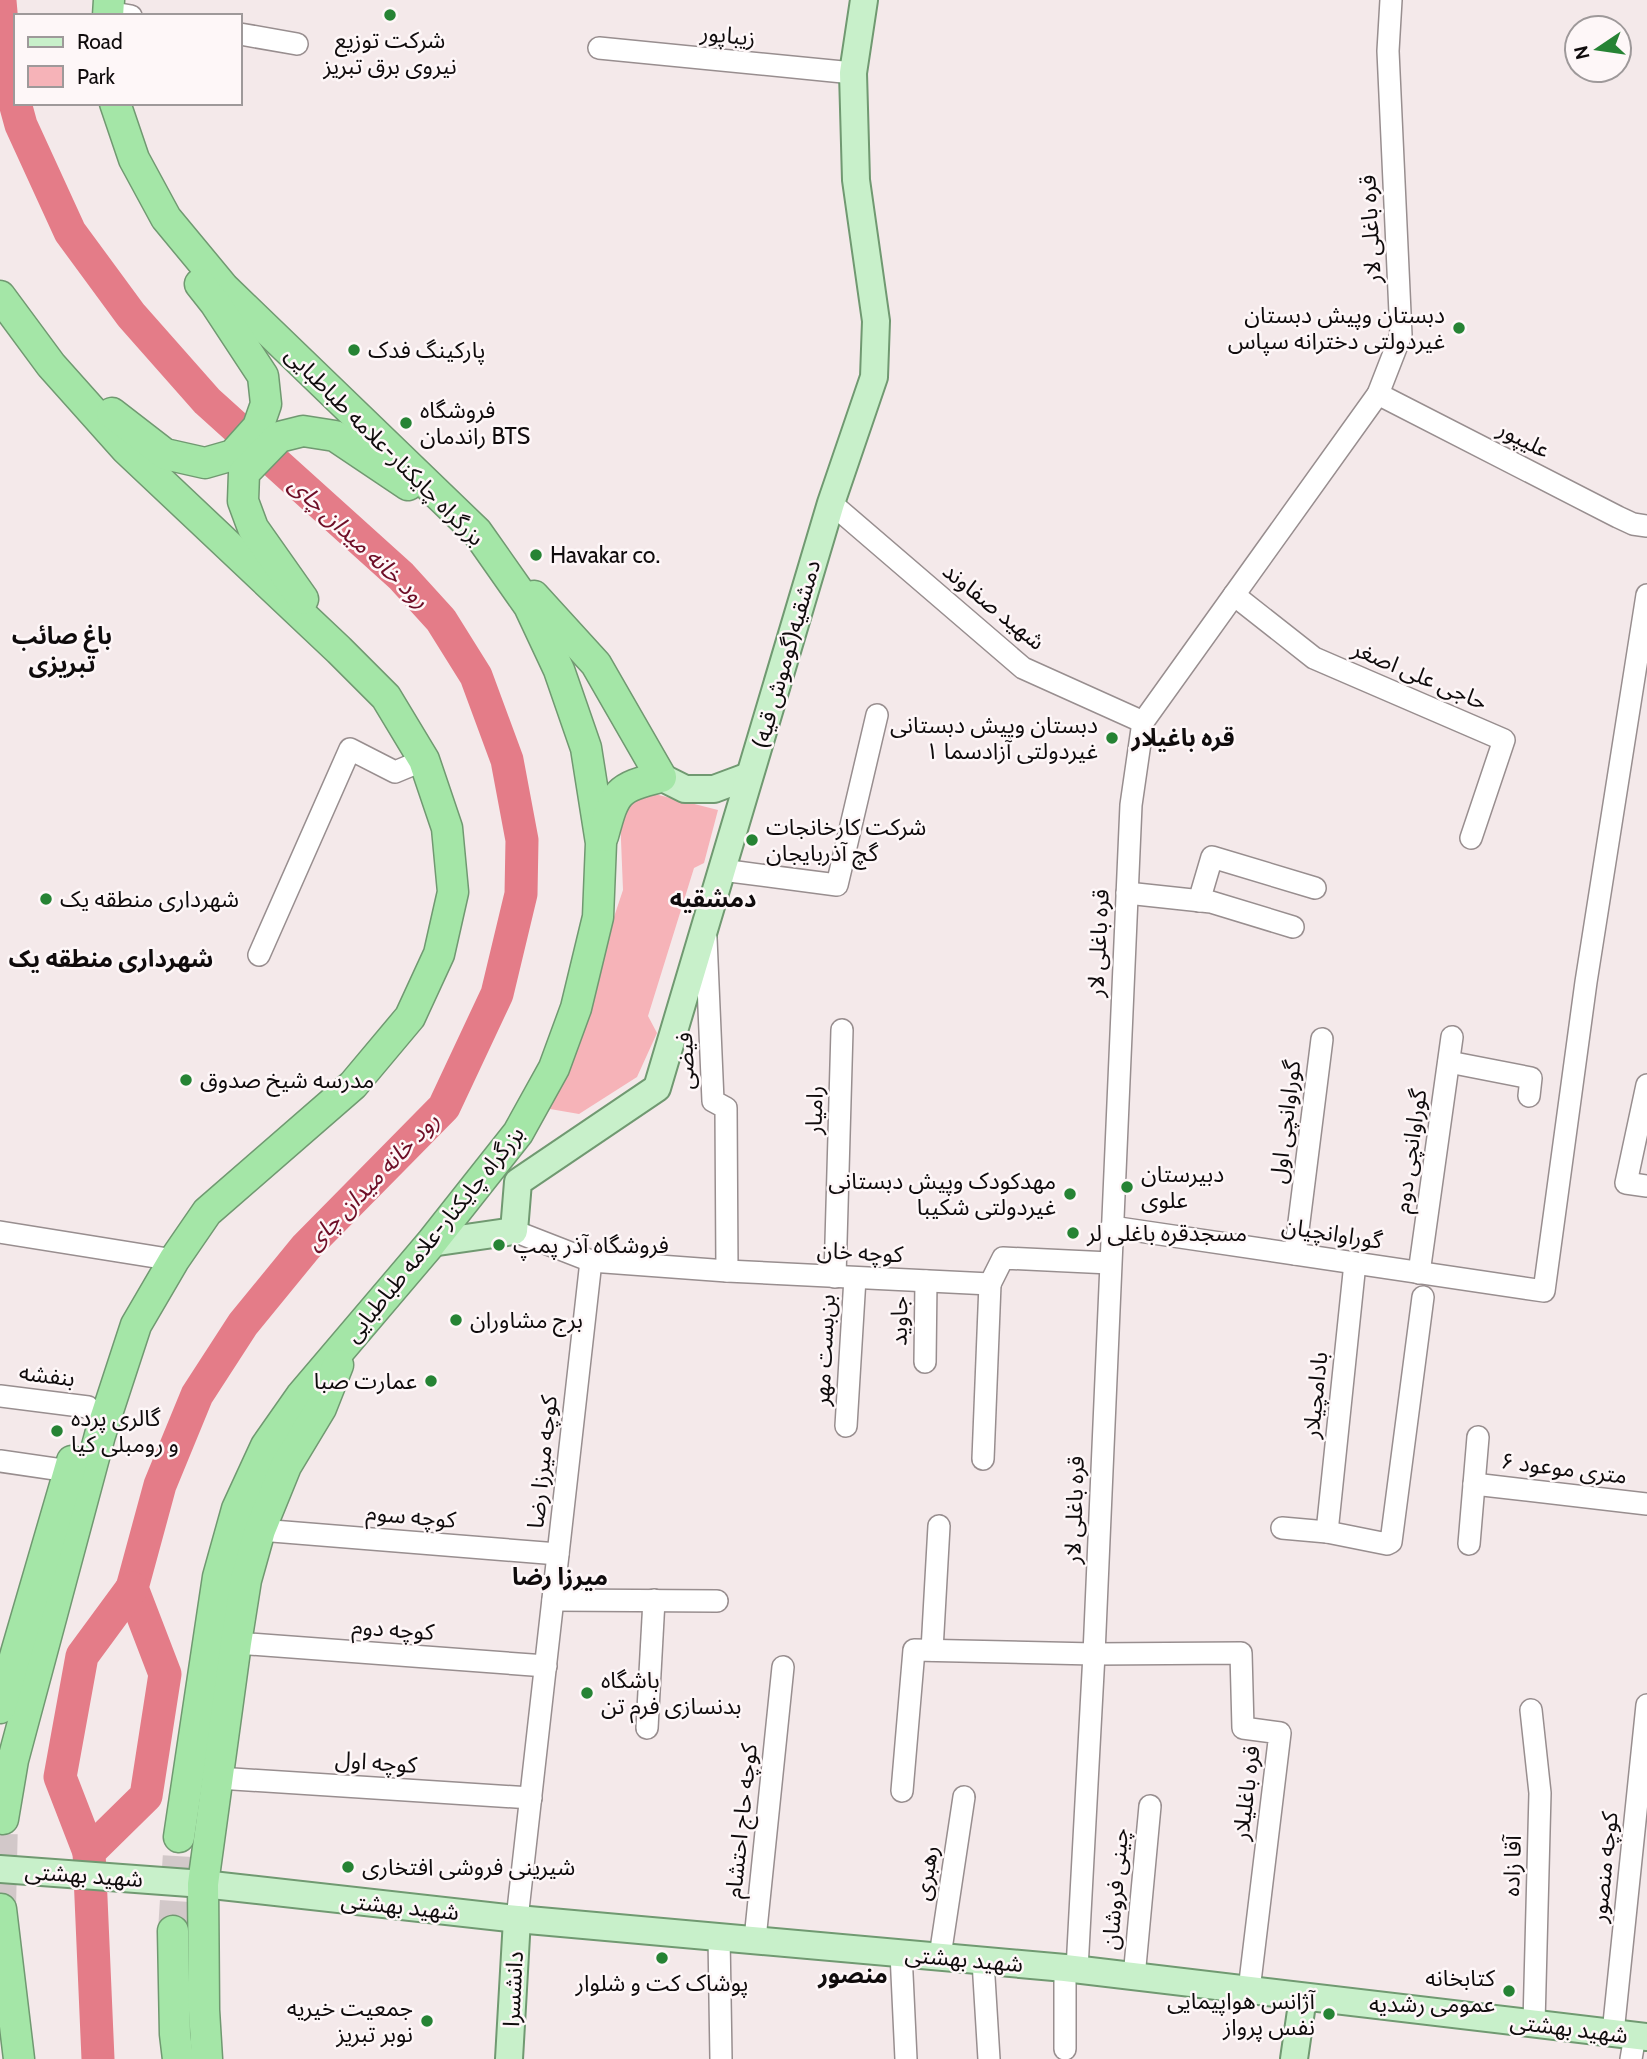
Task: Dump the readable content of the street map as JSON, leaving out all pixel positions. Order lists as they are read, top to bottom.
{
  "streets": {
    "highway": ["بزرگراه چایکنار-علامه طباطبایی"],
    "main road": [
      "دمشقیه(گوموش قیه)",
      "شهید بهشتی",
      "شهید بهشتى",
      "دانشسرا"
    ],
    "street": [
      "زیباپور",
      "قره باغلی لار",
      "علیپور",
      "شهید صفاوند",
      "حاجی علی اصغر",
      "فیضی",
      "رامیار",
      "گوراوانچی اول",
      "گوراوانچی دوم",
      "گوراوانچیان",
      "کوچه خان",
      "جاوید",
      "بن‌بست مهر",
      "بنفشه",
      "بادامچیلار",
      "کوچه میرزا رضا",
      "۶ متری موعود",
      "کوچه سوم",
      "کوچه دوم",
      "کوچه اول",
      "قره باغلیلار",
      "کوچه حاج احتشام",
      "آقا زاده",
      "کوچه منصور",
      "رهبری",
      "چینی فروشان"
    ]
  },
  "crossings": [
    ["زیباپور", "دمشقیه(گوموش قیه)"],
    ["قره باغلی لار", "علیپور"],
    ["قره باغلی لار", "شهید صفاوند"],
    ["قره باغلی لار", "حاجی علی اصغر"],
    ["قره باغلی لار", "گوراوانچیان"],
    ["قره باغلی لار", "قره باغلیلار"],
    ["قره باغلی لار", "شهید بهشتى"],
    ["شهید صفاوند", "دمشقیه(گوموش قیه)"],
    ["دمشقیه(گوموش قیه)", "فیضی"],
    ["فیضی", "کوچه خان"],
    ["رامیار", "کوچه خان"],
    ["رامیار", "بن‌بست مهر"],
    ["گوراوانچی اول", "گوراوانچیان"],
    ["گوراوانچی دوم", "گوراوانچیان"],
    ["گوراوانچیان", "بادامچیلار"],
    ["کوچه خان", "جاوید"],
    ["کوچه خان", "بن‌بست مهر"],
    ["کوچه خان", "کوچه میرزا رضا"],
    ["کوچه میرزا رضا", "کوچه سوم"],
    ["کوچه میرزا رضا", "کوچه دوم"],
    ["کوچه میرزا رضا", "کوچه اول"],
    ["کوچه میرزا رضا", "شهید بهشتى"],
    ["کوچه میرزا رضا", "دانشسرا"],
    ["قره باغلیلار", "شهید بهشتى"],
    ["کوچه حاج احتشام", "شهید بهشتى"],
    ["آقا زاده", "شهید بهشتى"],
    ["کوچه منصور", "شهید بهشتى"],
    ["رهبری", "شهید بهشتى"],
    ["شهید بهشتی", "شهید بهشتى"],
    ["چینی فروشان", "شهید بهشتى"],
    ["شهید بهشتى", "دانشسرا"]
  ],
  "districts": [
    "باغ صائب تبریزی",
    "قره باغیلار",
    "دمشقیه",
    "شهرداری منطقه یک",
    "میرزا رضا",
    "منصور"
  ],
  "water": ["رود خانه میدان چای"],
  "places": [
    "شرکت توزیع نیروی برق تبریز",
    "دبستان وپیش دبستان غیردولتی دخترانه سپاس",
    "پارکینگ فدک",
    "فروشگاه راندمان BTS",
    "Havakar co.",
    "دبستان وپیش دبستانی غیردولتی آزادسما ۱",
    "شرکت کارخانجات گچ آذربایجان",
    "شهرداری منطقه یک",
    "مدرسه شیخ صدوق",
    "دبیرستان علوی",
    "مهدکودک وپیش دبستانی غیردولتی شکیبا",
    "مسجدقره باغلی لر",
    "فروشگاه آذر پمپ",
    "برج مشاوران",
    "عمارت صبا",
    "گالری پرده و رومبلی کیا",
    "باشگاه بدنسازی فرم تن",
    "شیرینی فروشی افتخاری",
    "پوشاک کت و شلوار",
    "کتابخانه عمومی رشدیه",
    "آژانس هواپیمایی نفس پرواز",
    "جمعیت خیریه نوبر تبریز"
  ],
  "legend": ["Road", "Park"],
  "north": "left"
}
